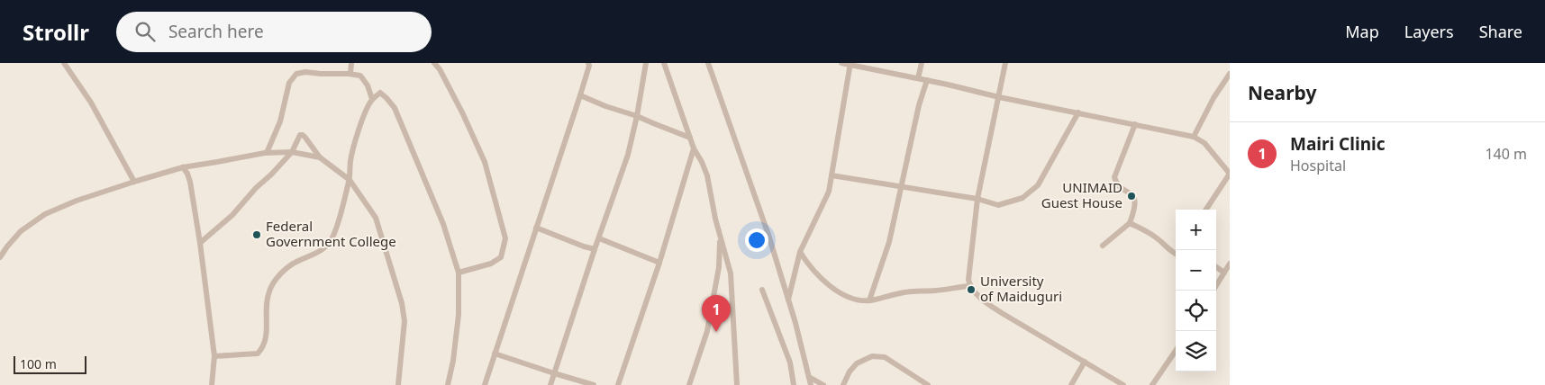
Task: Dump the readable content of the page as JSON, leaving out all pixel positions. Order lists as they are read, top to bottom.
{
  "places": ["UNIMAID Guest House", "Federal Government College", "University of Maiduguri"],
  "scale_bar": "100 m",
  "page": {
    "header": "Strollr",
    "search": "Search here",
    "nav": ["Map", "Layers", "Share"],
    "heading": "Nearby",
    "list": [
      {
        "mark": "1",
        "name": "Mairi Clinic",
        "note": "Hospital",
        "value": "140 m"
      }
    ],
    "map_buttons": ["+", "−"],
    "pins": "1",
    "scale": "100 m"
  }
}
